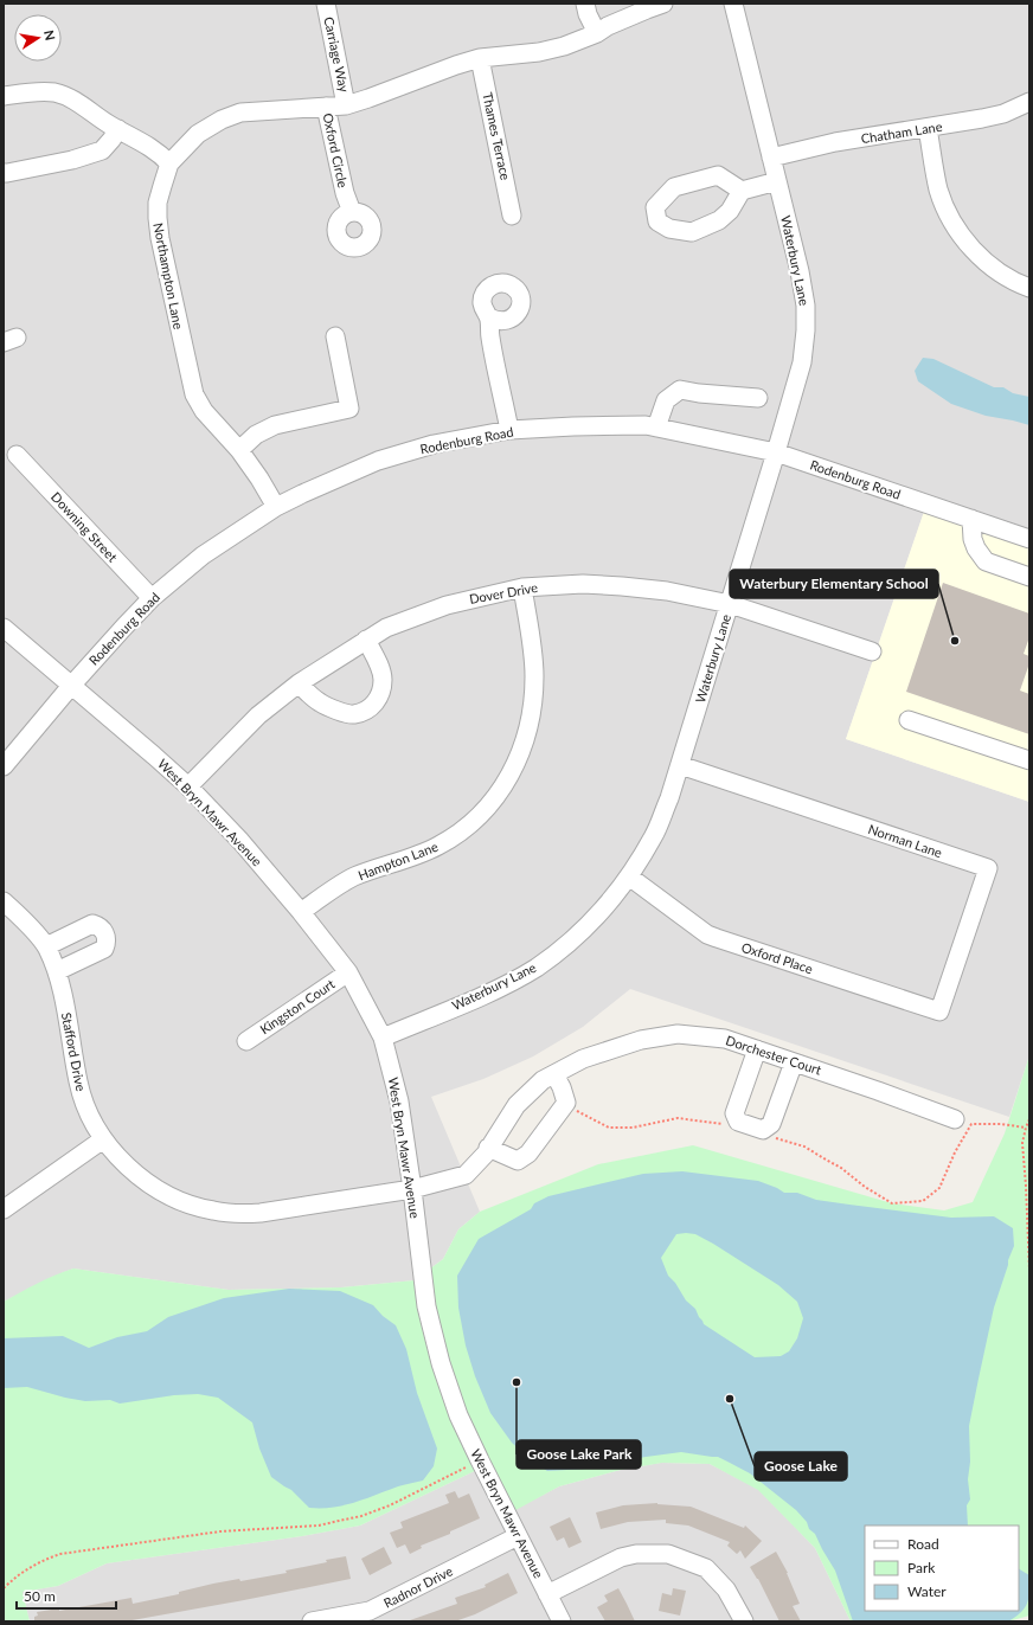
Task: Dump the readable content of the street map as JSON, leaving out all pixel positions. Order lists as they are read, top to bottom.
{
  "streets": {
    "street": [
      "Carriage Way",
      "Chatham Lane",
      "Thames Terrace",
      "Oxford Circle",
      "Waterbury Lane",
      "Northampton Lane",
      "Rodenburg Road",
      "Downing Street",
      "Dover Drive",
      "West Bryn Mawr Avenue",
      "Norman Lane",
      "Hampton Lane",
      "Oxford Place",
      "Kingston Court",
      "Stafford Drive",
      "Dorchester Court",
      "Radnor Drive"
    ]
  },
  "crossings": [
    ["Carriage Way", "Oxford Circle"],
    ["Chatham Lane", "Waterbury Lane"],
    ["Oxford Circle", "Northampton Lane"],
    ["Waterbury Lane", "Rodenburg Road"],
    ["Waterbury Lane", "Dover Drive"],
    ["Waterbury Lane", "West Bryn Mawr Avenue"],
    ["Waterbury Lane", "Norman Lane"],
    ["Waterbury Lane", "Oxford Place"],
    ["Northampton Lane", "Rodenburg Road"],
    ["Rodenburg Road", "Downing Street"],
    ["Rodenburg Road", "West Bryn Mawr Avenue"],
    ["Dover Drive", "West Bryn Mawr Avenue"],
    ["Dover Drive", "Hampton Lane"],
    ["West Bryn Mawr Avenue", "Hampton Lane"],
    ["West Bryn Mawr Avenue", "Kingston Court"],
    ["West Bryn Mawr Avenue", "Stafford Drive"],
    ["West Bryn Mawr Avenue", "Dorchester Court"],
    ["West Bryn Mawr Avenue", "Radnor Drive"],
    ["Norman Lane", "Oxford Place"],
    ["Stafford Drive", "Dorchester Court"]
  ],
  "places": ["Waterbury Elementary School", "Goose Lake Park", "Goose Lake"],
  "legend": ["Road", "Park", "Water"],
  "scale_bar": "50 m",
  "north": "right"
}
